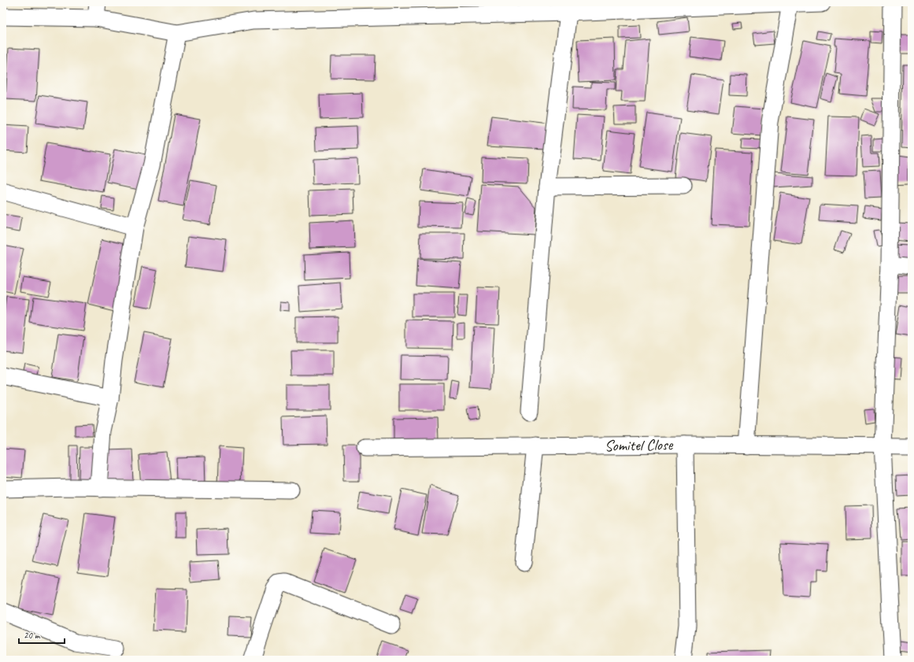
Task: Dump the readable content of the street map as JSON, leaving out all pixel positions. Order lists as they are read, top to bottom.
{
  "streets": {
    "street": ["Somitel Close"]
  },
  "scale_bar": "20 m"
}
